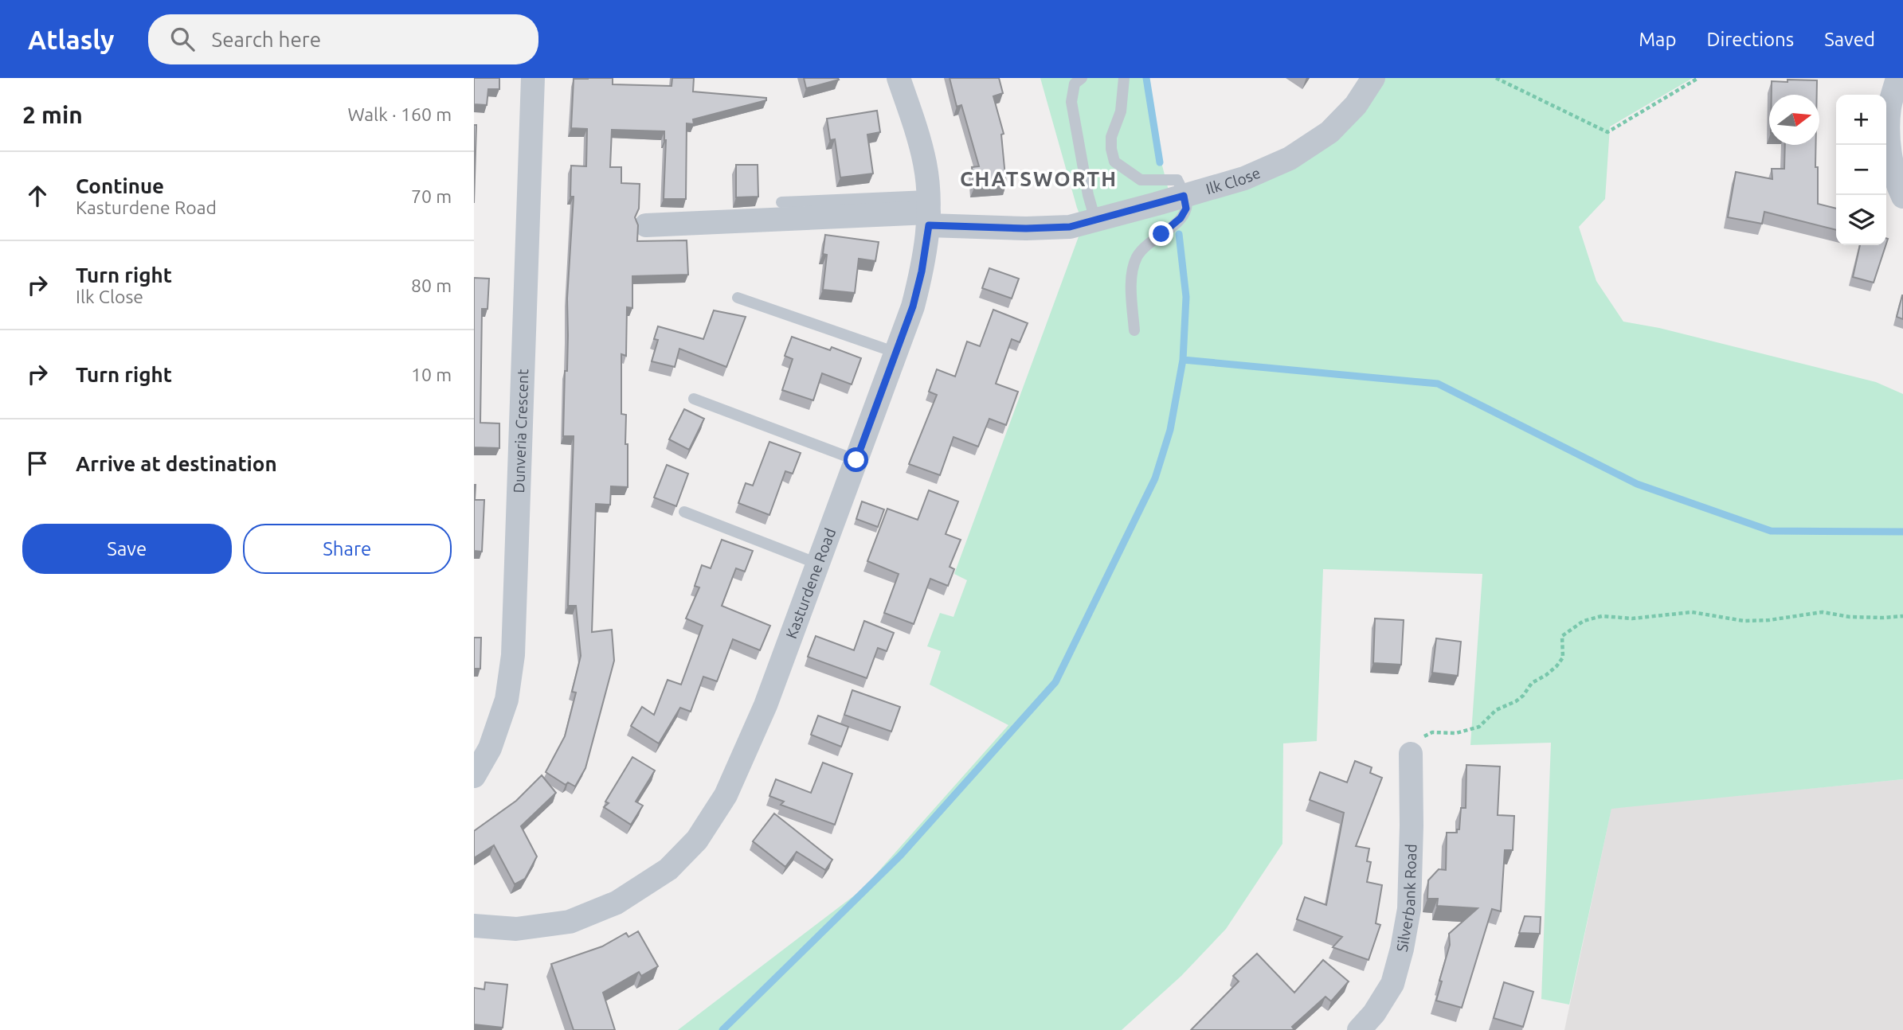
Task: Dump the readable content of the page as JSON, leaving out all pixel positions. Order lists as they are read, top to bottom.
{
  "streets": {
    "street": [
      "Ilk Close",
      "Dunveria Crescent",
      "Kasturdene Road",
      "Silverbank Road"
    ]
  },
  "crossings": [
    ["Ilk Close", "Kasturdene Road"]
  ],
  "districts": ["CHATSWORTH"],
  "north": "right",
  "page": {
    "header": "Atlasly",
    "search": "Search here",
    "nav": ["Map", "Directions", "Saved"],
    "heading": ["2 min", "Walk · 160 m"],
    "map_buttons": ["+", "−"],
    "list": [
      ["Continue", "Kasturdene Road", "70 m"],
      ["Turn right", "Ilk Close", "80 m"],
      ["Turn right", "10 m"],
      "Arrive at destination"
    ],
    "buttons": ["Save", "Share"]
  }
}
